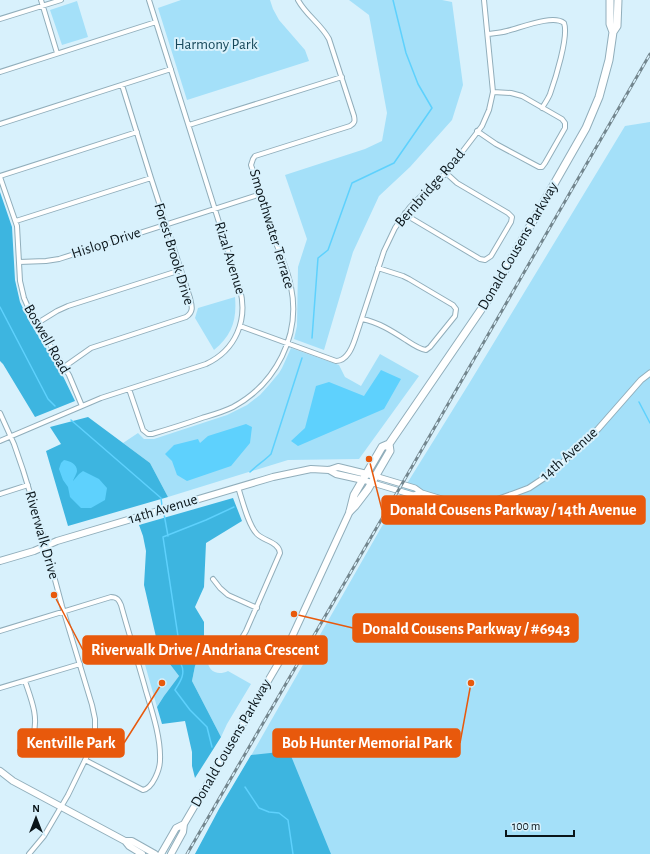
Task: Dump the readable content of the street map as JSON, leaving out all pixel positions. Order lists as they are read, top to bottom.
{
  "streets": {
    "main road": ["Donald Cousens Parkway", "14th Avenue"],
    "street": [
      "Bernbridge Road",
      "Smoothwater Terrace",
      "Hislop Drive",
      "Forest Brook Drive",
      "Rizal Avenue",
      "Boswell Road",
      "Riverwalk Drive"
    ]
  },
  "crossings": [
    ["Bernbridge Road", "Smoothwater Terrace"],
    ["Bernbridge Road", "Rizal Avenue"],
    ["Smoothwater Terrace", "Hislop Drive"],
    ["Smoothwater Terrace", "Rizal Avenue"],
    ["Hislop Drive", "Forest Brook Drive"],
    ["Hislop Drive", "Rizal Avenue"],
    ["Hislop Drive", "Boswell Road"],
    ["Donald Cousens Parkway", "14th Avenue"],
    ["Forest Brook Drive", "Boswell Road"],
    ["Rizal Avenue", "Boswell Road"],
    ["Rizal Avenue", "Riverwalk Drive"],
    ["14th Avenue", "Riverwalk Drive"]
  ],
  "parks": ["Harmony Park"],
  "places": [
    "Donald Cousens Parkway / 14th Avenue",
    "Riverwalk Drive / Andriana Crescent",
    "Donald Cousens Parkway / #6943",
    "Kentville Park",
    "Bob Hunter Memorial Park"
  ],
  "scale_bar": "100 m",
  "north": "top"
}
